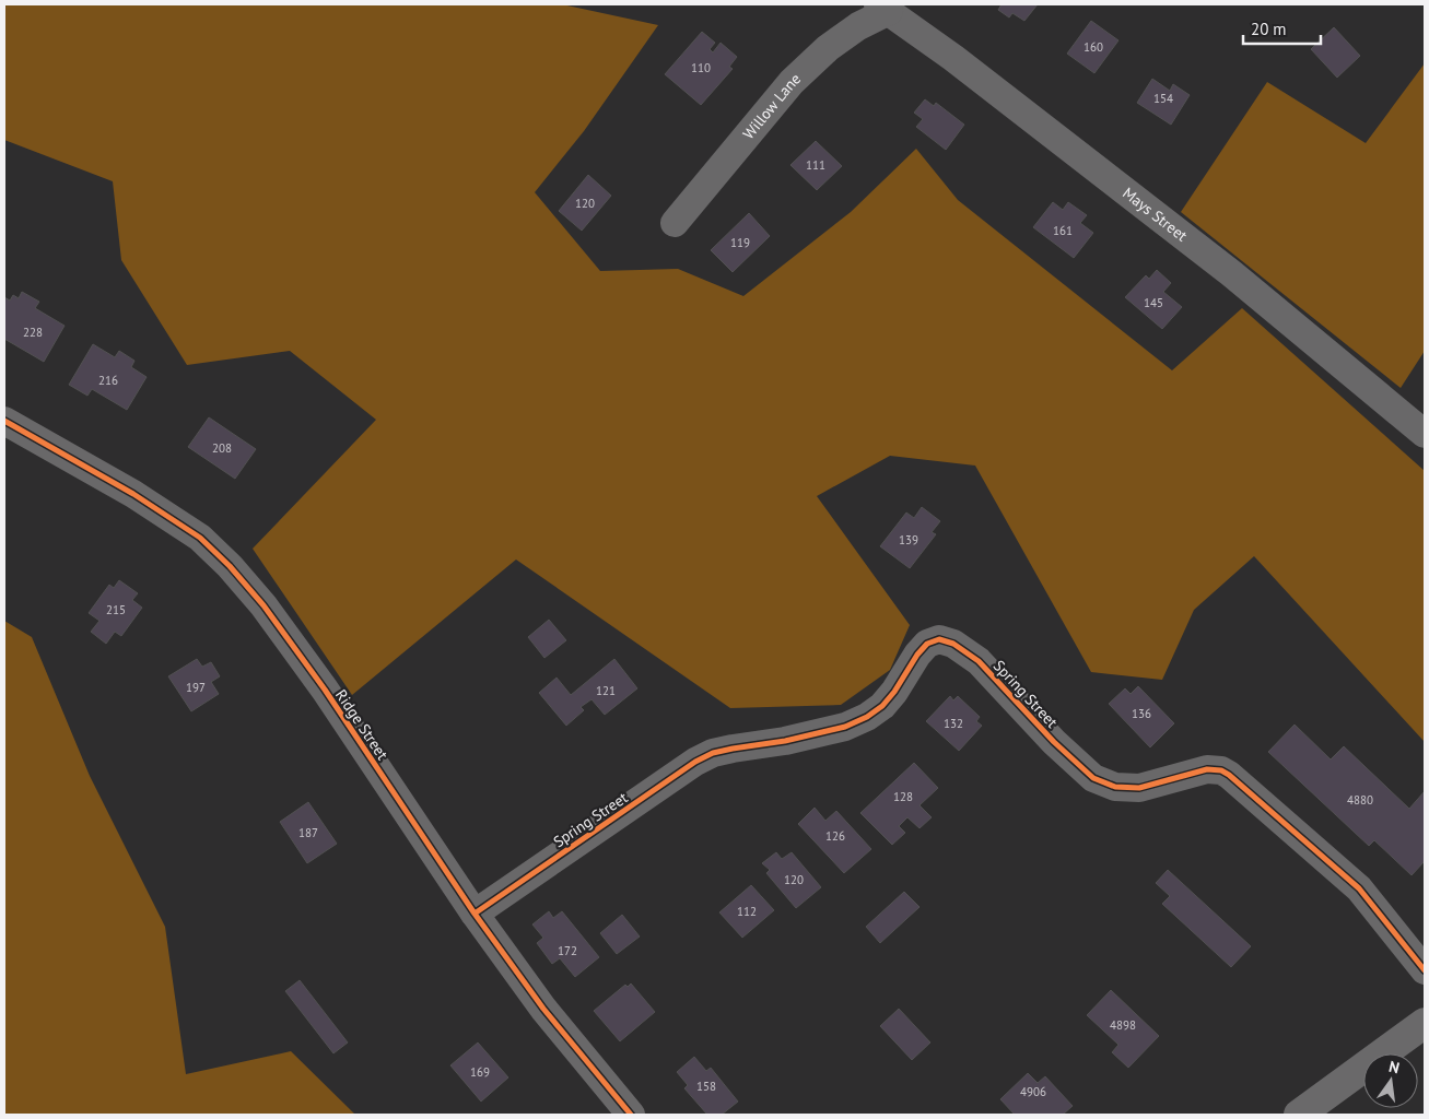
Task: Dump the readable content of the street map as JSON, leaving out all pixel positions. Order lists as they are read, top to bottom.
{
  "streets": {
    "street": [
      "Willow Lane",
      "Mays Street",
      "Spring Street",
      "Ridge Street"
    ]
  },
  "crossings": [
    ["Willow Lane", "Mays Street"],
    ["Spring Street", "Ridge Street"]
  ],
  "house_numbers": [
    "160",
    "110",
    "154",
    "111",
    "120",
    "161",
    "119",
    "145",
    "228",
    "216",
    "208",
    "139",
    "215",
    "197",
    "121",
    "136",
    "132",
    "128",
    "4880",
    "187",
    "126",
    "120",
    "112",
    "172",
    "4898",
    "169",
    "158",
    "4906"
  ],
  "scale_bar": "20 m",
  "north": "top"
}
